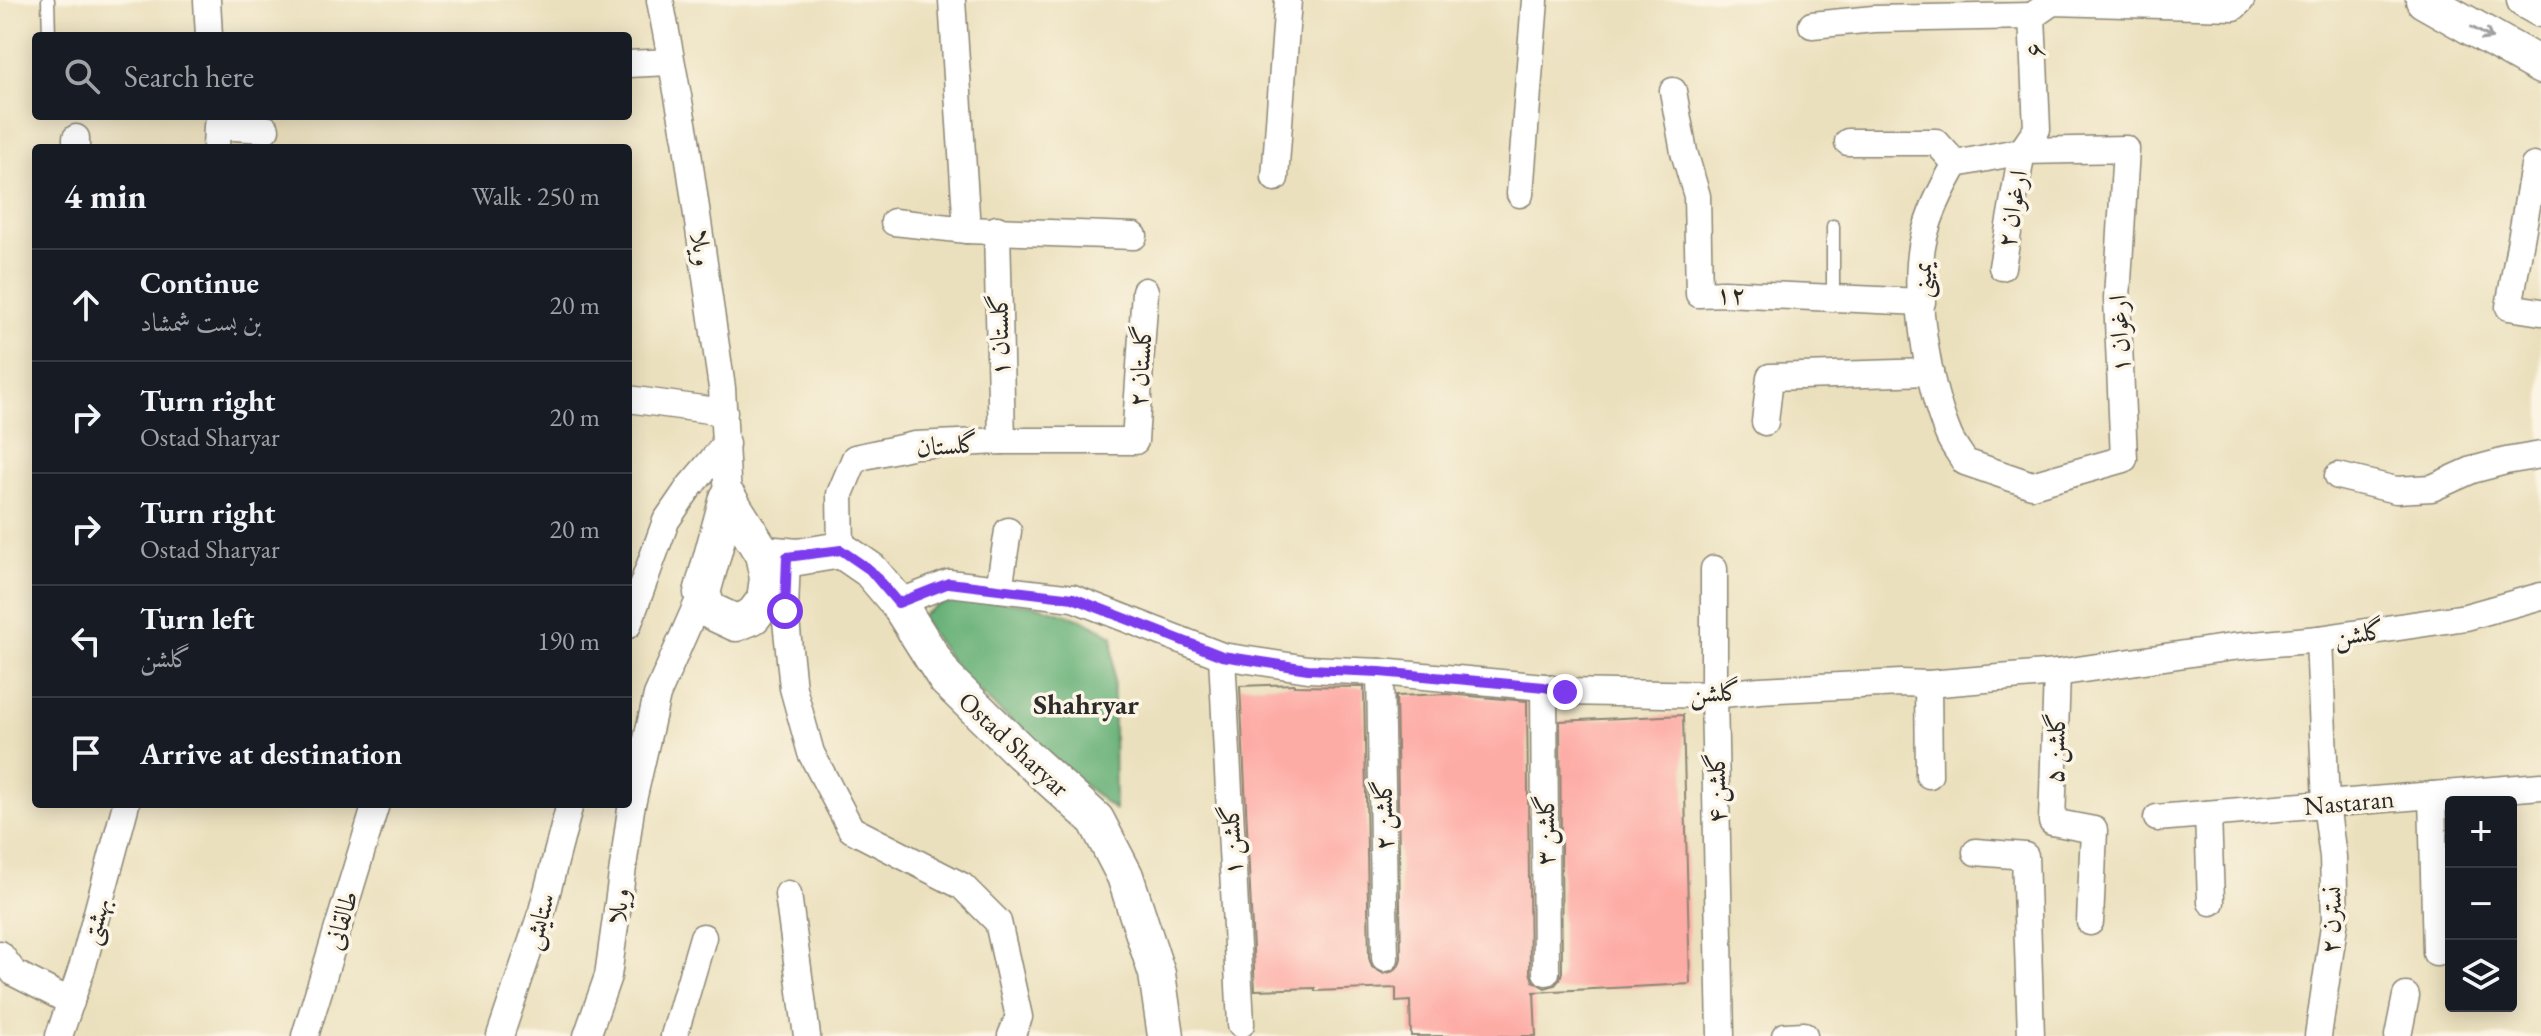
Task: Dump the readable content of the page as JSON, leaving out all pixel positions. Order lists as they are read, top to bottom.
{
  "streets": {
    "street": [
      "۶",
      "ارغوان ۲",
      "ویلا",
      "یمینی",
      "۱۲",
      "ارغوان ۱",
      "گلستان ۱",
      "گلستان ۲",
      "گلستان",
      "گلشن",
      "Ostad Sharyar",
      "گلشن ۵",
      "گلشن ۴",
      "Nastaran",
      "گلشن ۲",
      "گلشن ۳",
      "گلشن ۱",
      "طالقانی",
      "نسترن ۲",
      "بهشتی",
      "ستایش"
    ]
  },
  "crossings": [
    ["۶", "ارغوان ۲"],
    ["۶", "ارغوان ۱"],
    ["ارغوان ۲", "ارغوان ۱"],
    ["یمینی", "۱۲"],
    ["یمینی", "ارغوان ۱"],
    ["گلستان ۱", "گلستان"],
    ["گلستان ۲", "گلستان"],
    ["گلستان", "Ostad Sharyar"],
    ["گلشن", "Ostad Sharyar"],
    ["گلشن", "گلشن ۵"],
    ["گلشن", "گلشن ۴"],
    ["گلشن", "گلشن ۲"],
    ["گلشن", "گلشن ۳"],
    ["گلشن", "گلشن ۱"],
    ["گلشن", "نسترن ۲"],
    ["Nastaran", "نسترن ۲"]
  ],
  "districts": ["Shahryar"],
  "page": {
    "search": "Search here",
    "heading": ["4 min", "Walk · 250 m"],
    "list": [
      ["Continue", "بن بست شمشاد", "20 m"],
      ["Turn right", "Ostad Sharyar", "20 m"],
      ["Turn right", "Ostad Sharyar", "20 m"],
      ["Turn left", "گلشن", "190 m"],
      "Arrive at destination"
    ],
    "map_buttons": ["+", "−"]
  }
}
